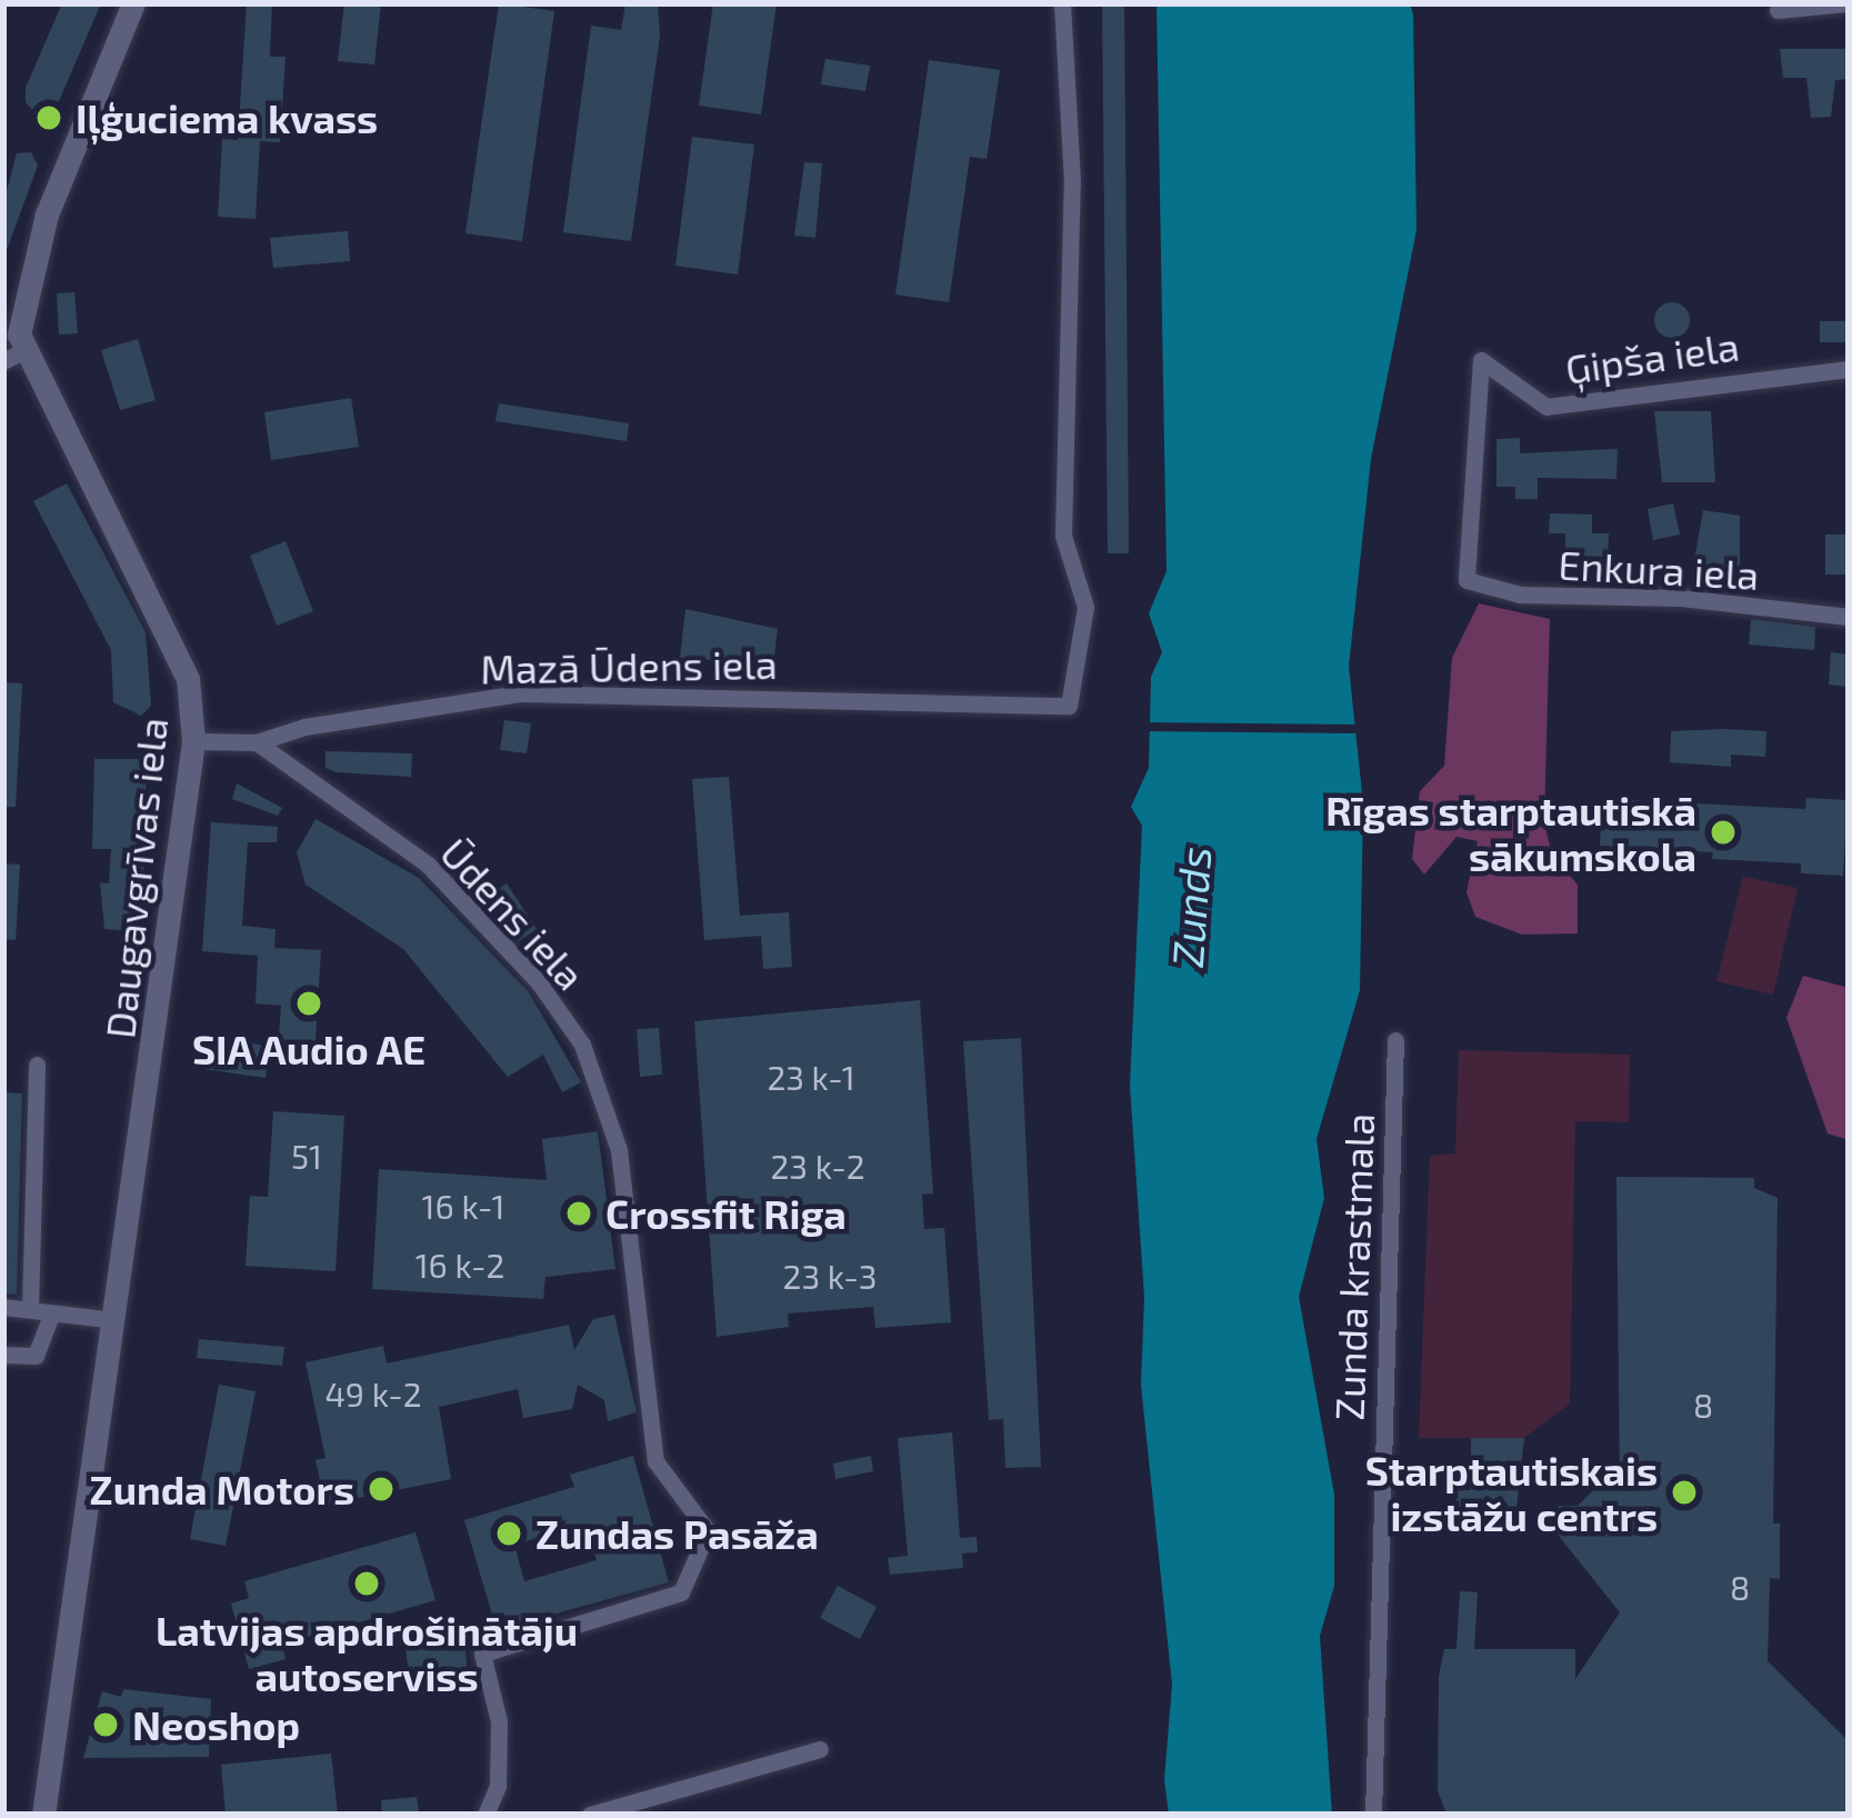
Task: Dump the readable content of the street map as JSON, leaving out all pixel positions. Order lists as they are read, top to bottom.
{
  "streets": {
    "main road": ["Daugavgrīvas iela"],
    "street": [
      "Ģipša iela",
      "Enkura iela",
      "Mazā Ūdens iela",
      "Ūdens iela",
      "Zunda krastmala"
    ]
  },
  "crossings": [
    ["Ģipša iela", "Enkura iela"],
    ["Mazā Ūdens iela", "Daugavgrīvas iela"],
    ["Mazā Ūdens iela", "Ūdens iela"]
  ],
  "water": ["Zunds"],
  "places": [
    "Iļģuciema kvass",
    "Rīgas starptautiskā sākumskola",
    "SIA Audio AE",
    "Crossfit Riga",
    "Zunda Motors",
    "Starptautiskais izstāžu centrs",
    "Zundas Pasāža",
    "Latvijas apdrošinātāju autoserviss",
    "Neoshop"
  ],
  "house_numbers": [
    "23 k-1",
    "51",
    "23 k-2",
    "16 k-1",
    "16 k-2",
    "23 k-3",
    "49 k-2",
    "8",
    "8"
  ]
}
